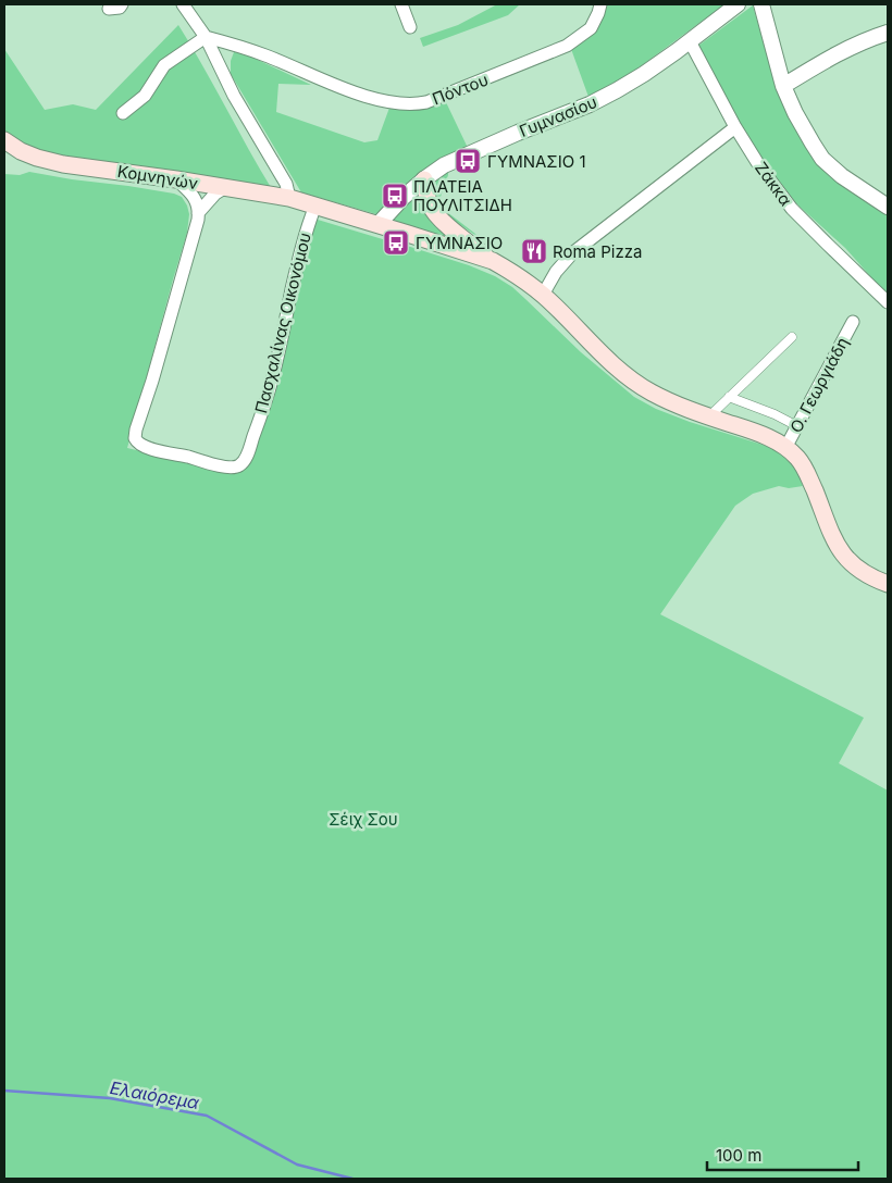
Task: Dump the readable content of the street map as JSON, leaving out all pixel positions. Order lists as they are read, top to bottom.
{
  "streets": {
    "main road": ["Κομνηνών"],
    "street": [
      "Πόντου",
      "Γυμνασίου",
      "Ζάκκα",
      "Πασχαλίνας Οικονόμου",
      "Ο. Γεωργιάδη"
    ]
  },
  "crossings": [
    ["Γυμνασίου", "Κομνηνών"],
    ["Γυμνασίου", "Ζάκκα"],
    ["Κομνηνών", "Πασχαλίνας Οικονόμου"]
  ],
  "water": ["Ελαιόρεμα"],
  "parks": ["Σέιχ Σου"],
  "places": {
    "bus stop": ["ΓΥΜΝΑΣΙΟ 1", "ΠΛΑΤΕΙΑ ΠΟΥΛΙΤΣΙΔΗ", "ΓΥΜΝΑΣΙΟ"],
    "restaurant": ["Roma Pizza"]
  },
  "scale_bar": "100 m"
}
